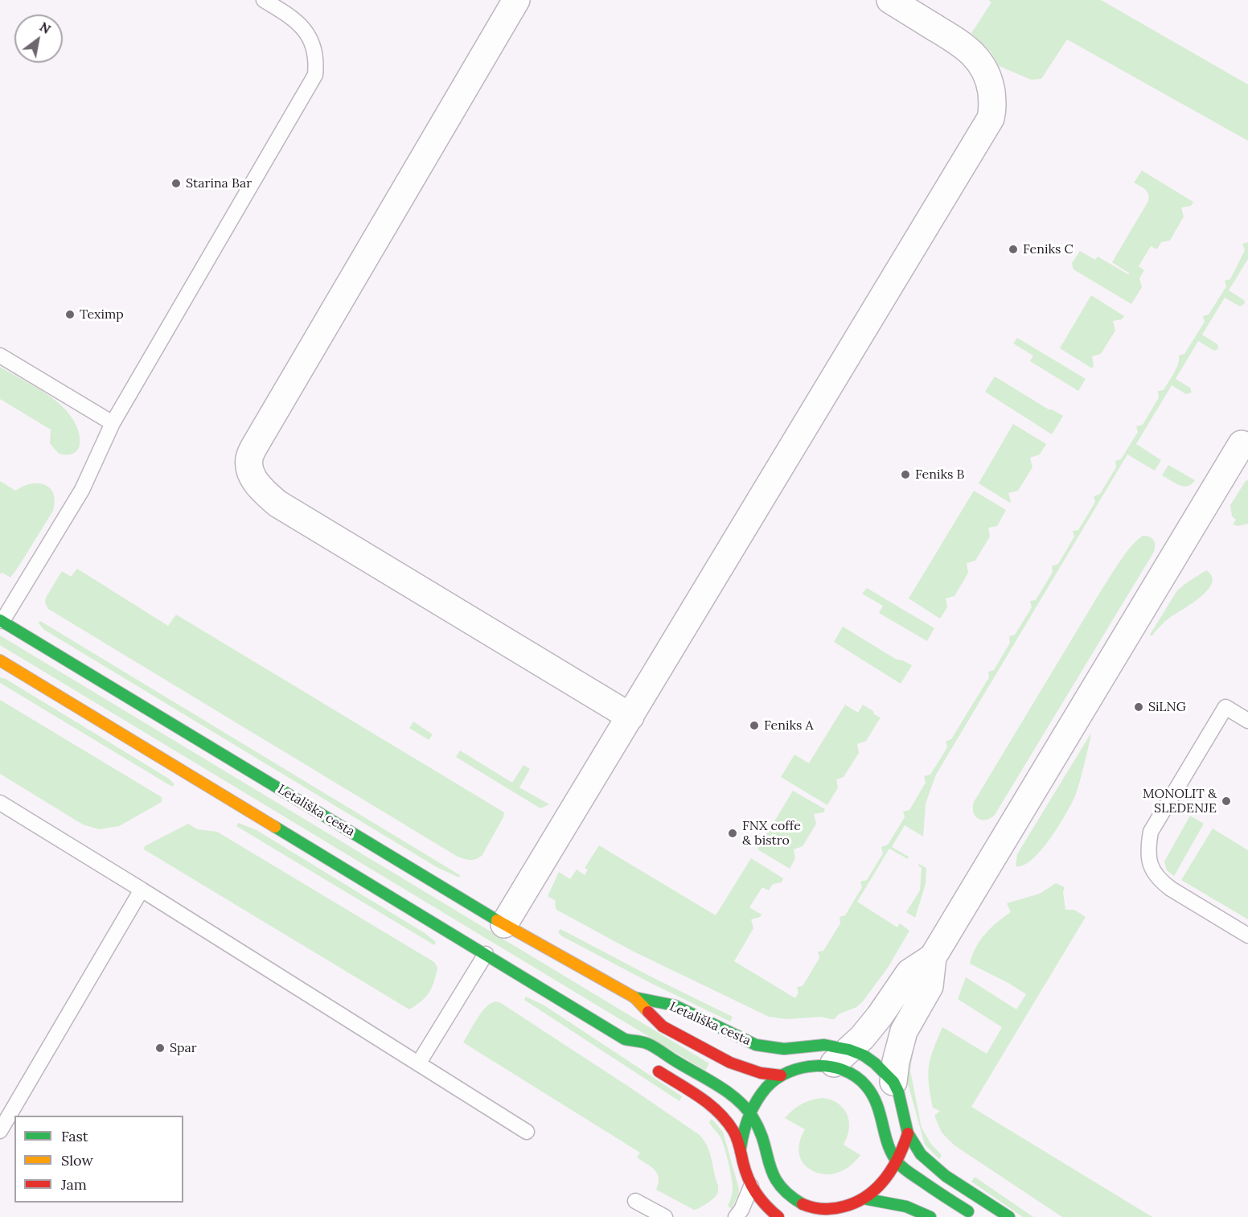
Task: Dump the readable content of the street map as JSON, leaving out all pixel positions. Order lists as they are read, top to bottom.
{
  "streets": {
    "main road": ["Letališka cesta"]
  },
  "places": [
    "Starina Bar",
    "Feniks C",
    "Teximp",
    "Feniks B",
    "SiLNG",
    "Feniks A",
    "MONOLIT & SLEDENJE",
    "FNX coffe & bistro",
    "Spar"
  ],
  "legend": ["Fast", "Slow", "Jam"],
  "north": "top right"
}
